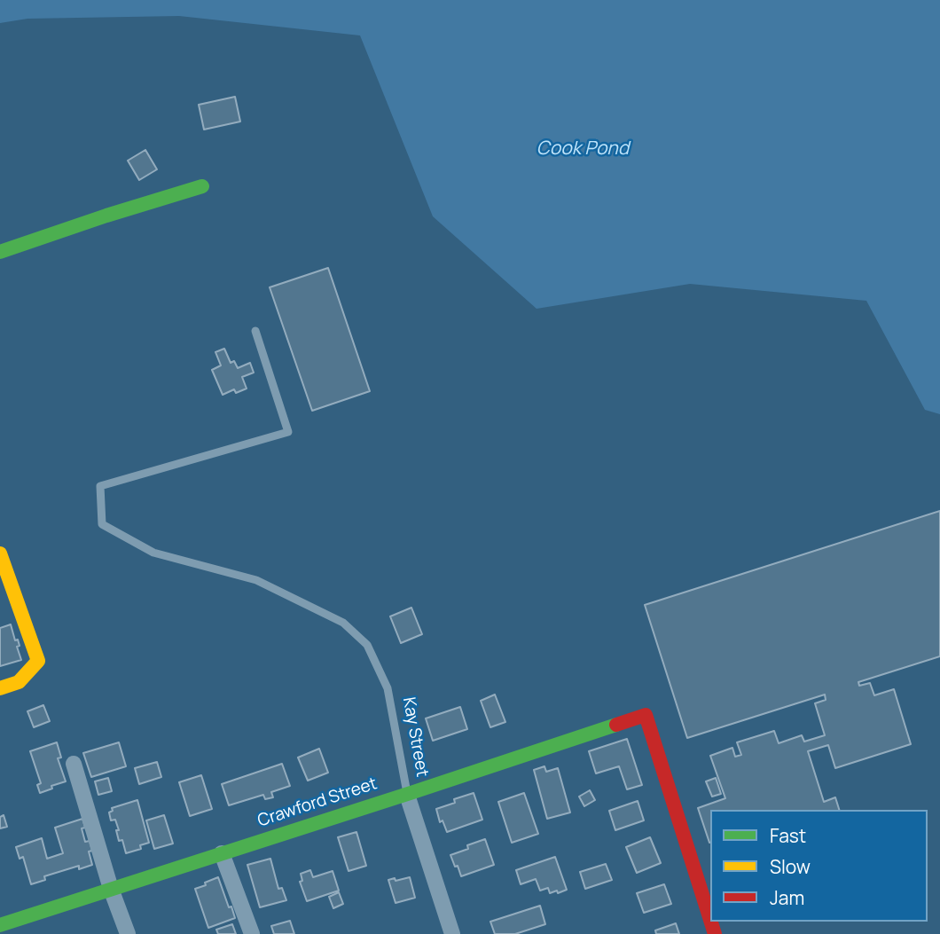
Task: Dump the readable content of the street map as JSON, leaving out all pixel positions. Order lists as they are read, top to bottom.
{
  "streets": {
    "street": ["Kay Street", "Crawford Street"]
  },
  "crossings": [
    ["Kay Street", "Crawford Street"]
  ],
  "water": ["Cook Pond"],
  "legend": ["Fast", "Slow", "Jam"]
}
